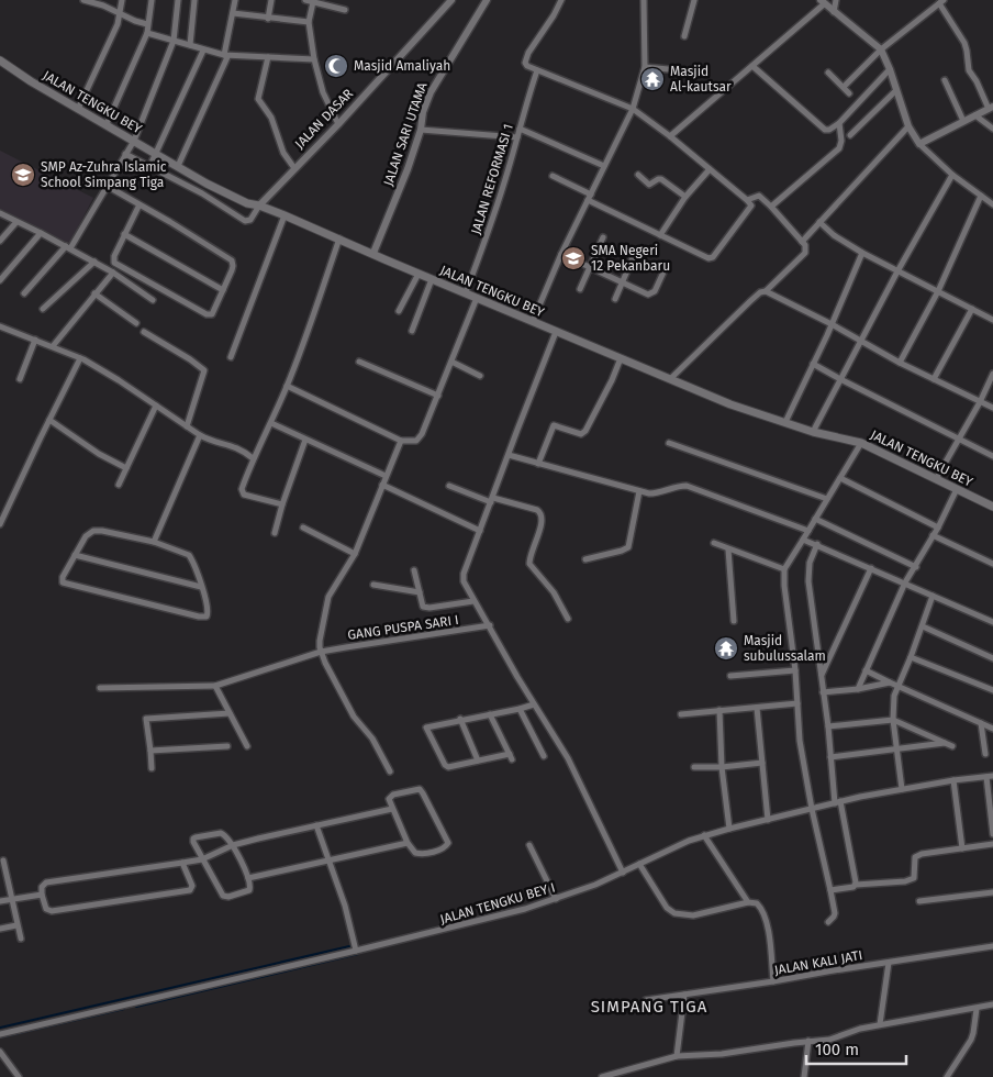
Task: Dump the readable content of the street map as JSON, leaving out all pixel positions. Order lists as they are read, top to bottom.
{
  "streets": {
    "main road": ["JALAN TENGKU BEY"],
    "street": [
      "JALAN DASAR",
      "JALAN SARI UTAMA",
      "JALAN REFORMASI 1",
      "GANG PUSPA SARI I",
      "JALAN TENGKU BEY I",
      "JALAN KALI JATI"
    ]
  },
  "crossings": [
    ["JALAN TENGKU BEY", "JALAN DASAR"],
    ["JALAN TENGKU BEY", "JALAN SARI UTAMA"],
    ["JALAN TENGKU BEY", "JALAN REFORMASI 1"]
  ],
  "districts": ["SIMPANG TIGA"],
  "places": {
    "mosque": ["Masjid Amaliyah"],
    "temple": ["Masjid Al-kautsar", "Masjid subulussalam"],
    "school or university": ["SMP Az-Zuhra Islamic School Simpang Tiga", "SMA Negeri 12 Pekanbaru"]
  },
  "scale_bar": "100 m"
}
